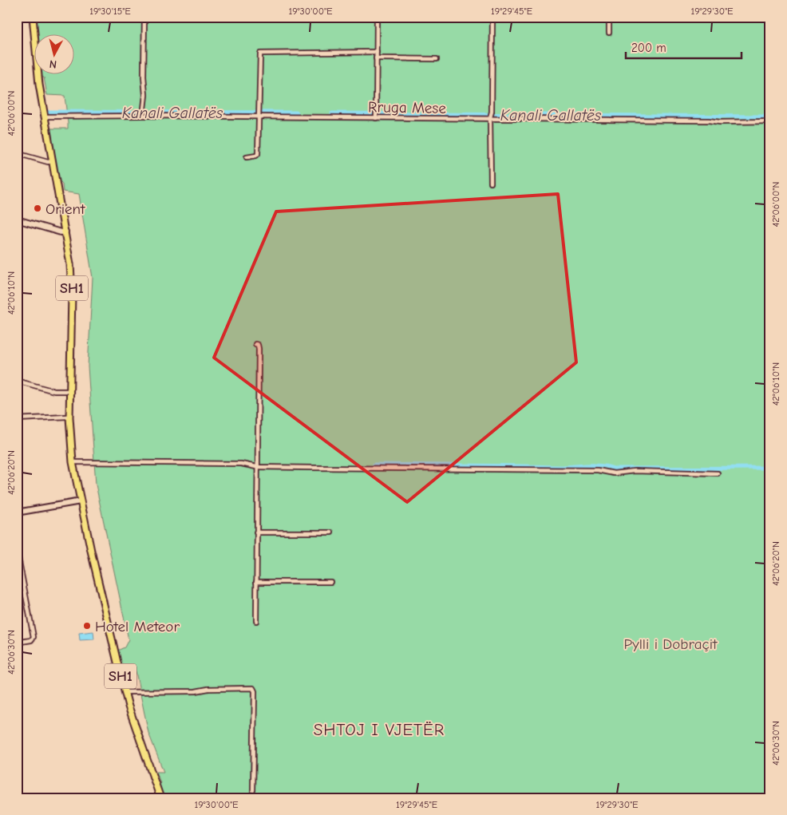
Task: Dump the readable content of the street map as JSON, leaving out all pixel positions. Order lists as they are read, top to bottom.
{
  "streets": {
    "main road": ["SH1"],
    "street": ["Rruga Mese"]
  },
  "crossings": [
    ["Rruga Mese", "SH1"]
  ],
  "districts": ["SHTOJ I VJETËR"],
  "water": ["Kanali Gallatës"],
  "parks": ["Pylli i Dobraçit"],
  "places": ["Orient", "Hotel Meteor"],
  "scale_bar": "200 m",
  "north": "bottom",
  "coordinates": [
    "19°30'15\"E",
    "19°30'00\"E",
    "19°29'45\"E",
    "19°29'30\"E",
    "42°06'00\"N",
    "42°06'10\"N",
    "42°06'20\"N",
    "42°06'30\"N"
  ]
}
